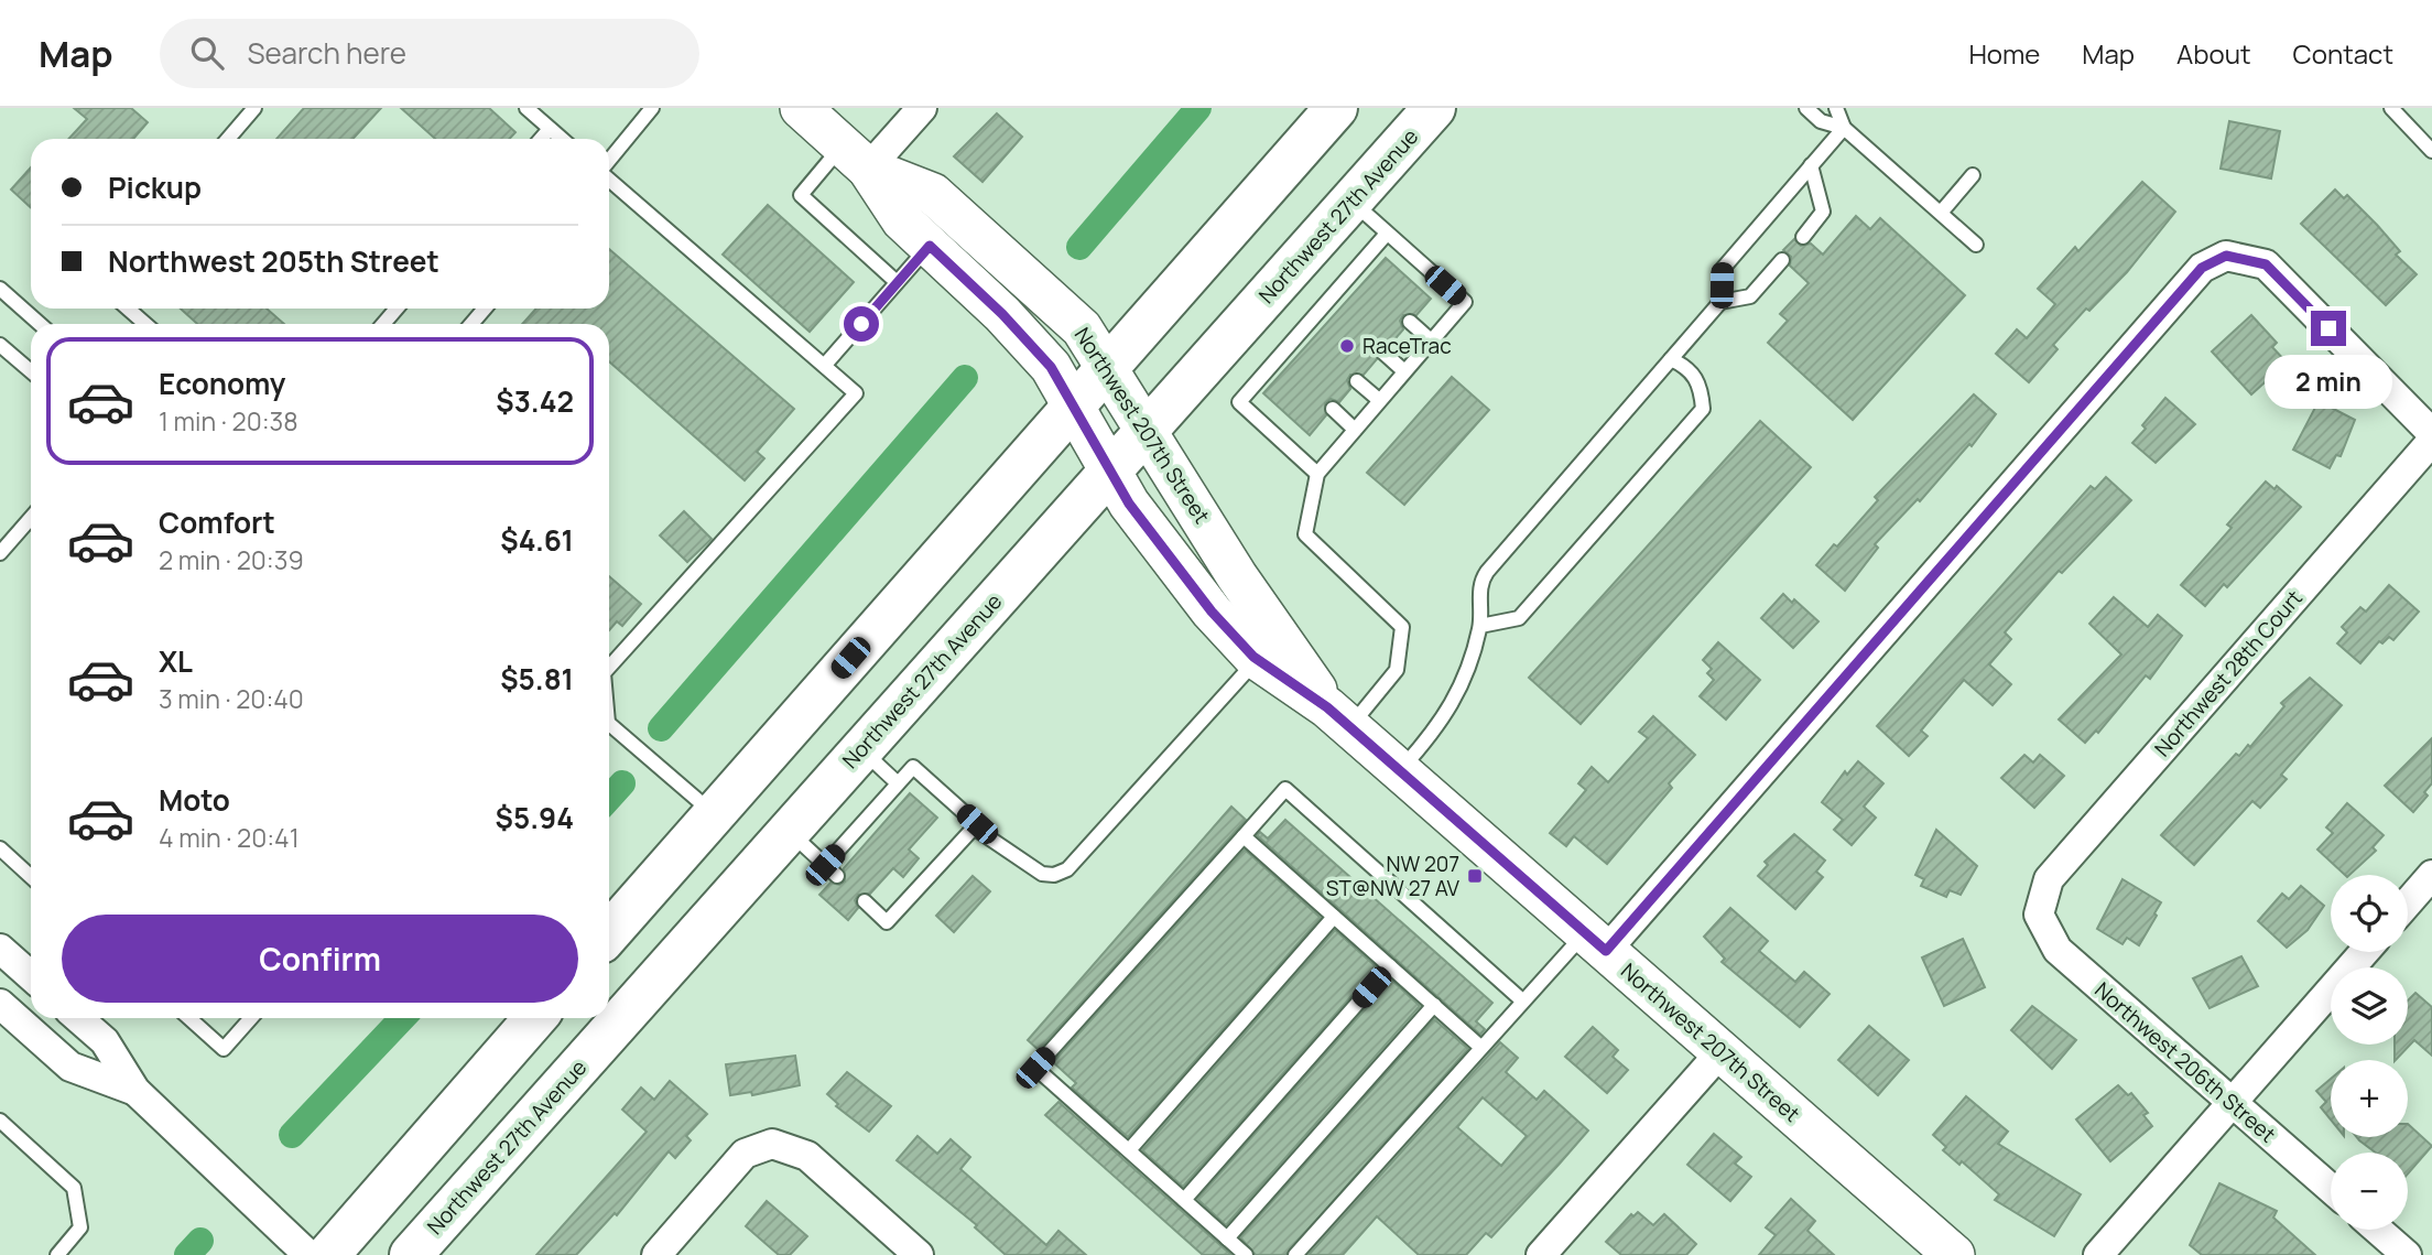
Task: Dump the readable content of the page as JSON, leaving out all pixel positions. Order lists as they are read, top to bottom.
{
  "streets": {
    "main road": ["Northwest 27th Avenue"],
    "street": ["Northwest 207th Street", "Northwest 28th Court", "Northwest 206th Street"]
  },
  "crossings": [
    ["Northwest 27th Avenue", "Northwest 207th Street"],
    ["Northwest 28th Court", "Northwest 206th Street"]
  ],
  "places": {
    "other": ["RaceTrac"],
    "transit": ["NW 207 ST@NW 27 AV"]
  },
  "page": {
    "header": "Map",
    "search": "Search here",
    "nav": [
      "Home",
      "Map",
      "About",
      "Contact"
    ],
    "banner": ["Pickup", "Northwest 205th Street"],
    "list": [
      {
        "name": "Economy",
        "note": "1 min · 20:38",
        "value": "$3.42"
      },
      {
        "name": "Comfort",
        "note": "2 min · 20:39",
        "value": "$4.61"
      },
      {
        "name": "XL",
        "note": "3 min · 20:40",
        "value": "$5.81"
      },
      {
        "name": "Moto",
        "note": "4 min · 20:41",
        "value": "$5.94"
      }
    ],
    "bubble": "2 min",
    "map_buttons": ["+", "−"],
    "buttons": "Confirm"
  }
}
